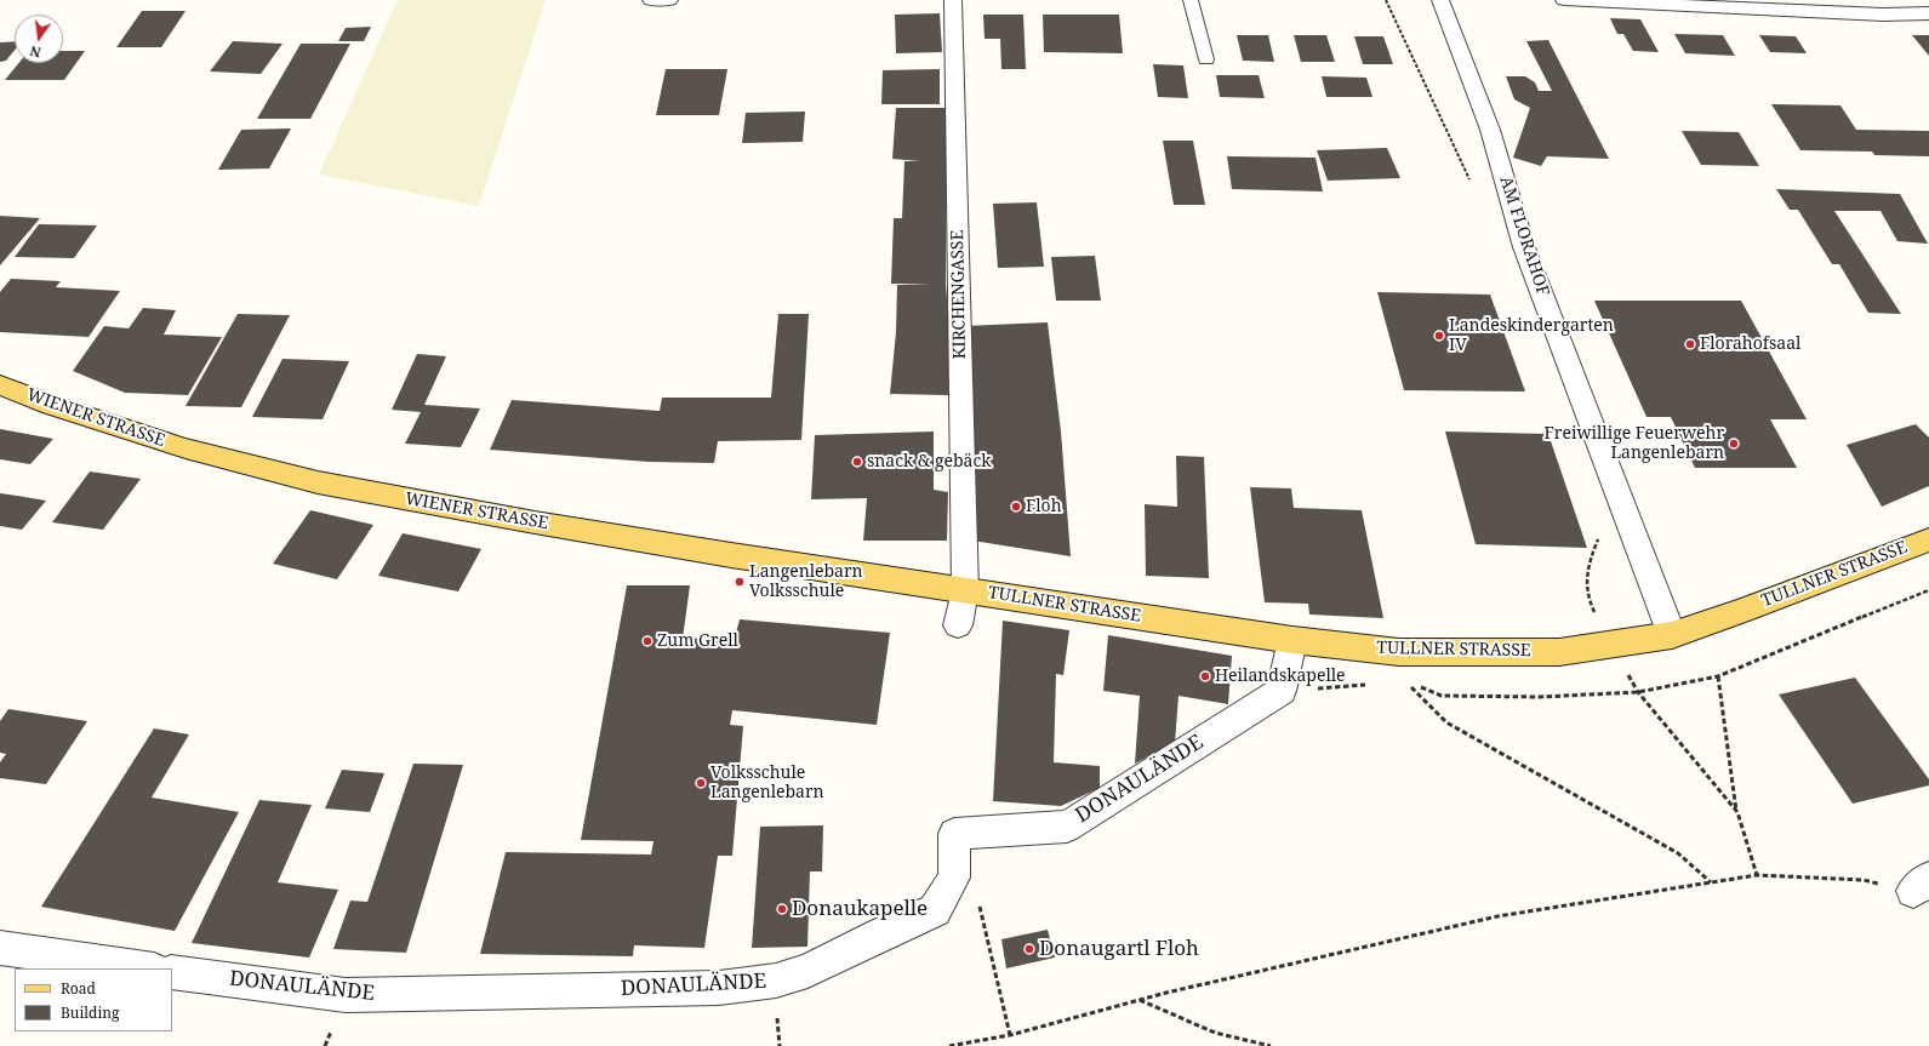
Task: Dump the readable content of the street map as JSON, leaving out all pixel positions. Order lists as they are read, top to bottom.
{
  "streets": {
    "main road": ["WIENER STRASSE", "TULLNER STRASSE"],
    "street": ["AM FLORAHOF", "KIRCHENGASSE", "DONAULÄNDE"]
  },
  "crossings": [
    ["AM FLORAHOF", "TULLNER STRASSE"],
    ["KIRCHENGASSE", "WIENER STRASSE"],
    ["KIRCHENGASSE", "TULLNER STRASSE"],
    ["WIENER STRASSE", "TULLNER STRASSE"]
  ],
  "places": [
    "Landeskindergarten IV",
    "Florahofsaal",
    "Freiwillige Feuerwehr Langenlebarn",
    "snack & gebäck",
    "Floh",
    "Langenlebarn Volksschule",
    "Zum Grell",
    "Heilandskapelle",
    "Volksschule Langenlebarn",
    "Donaukapelle",
    "Donaugartl Floh"
  ],
  "legend": ["Road", "Building"],
  "north": "bottom"
}
